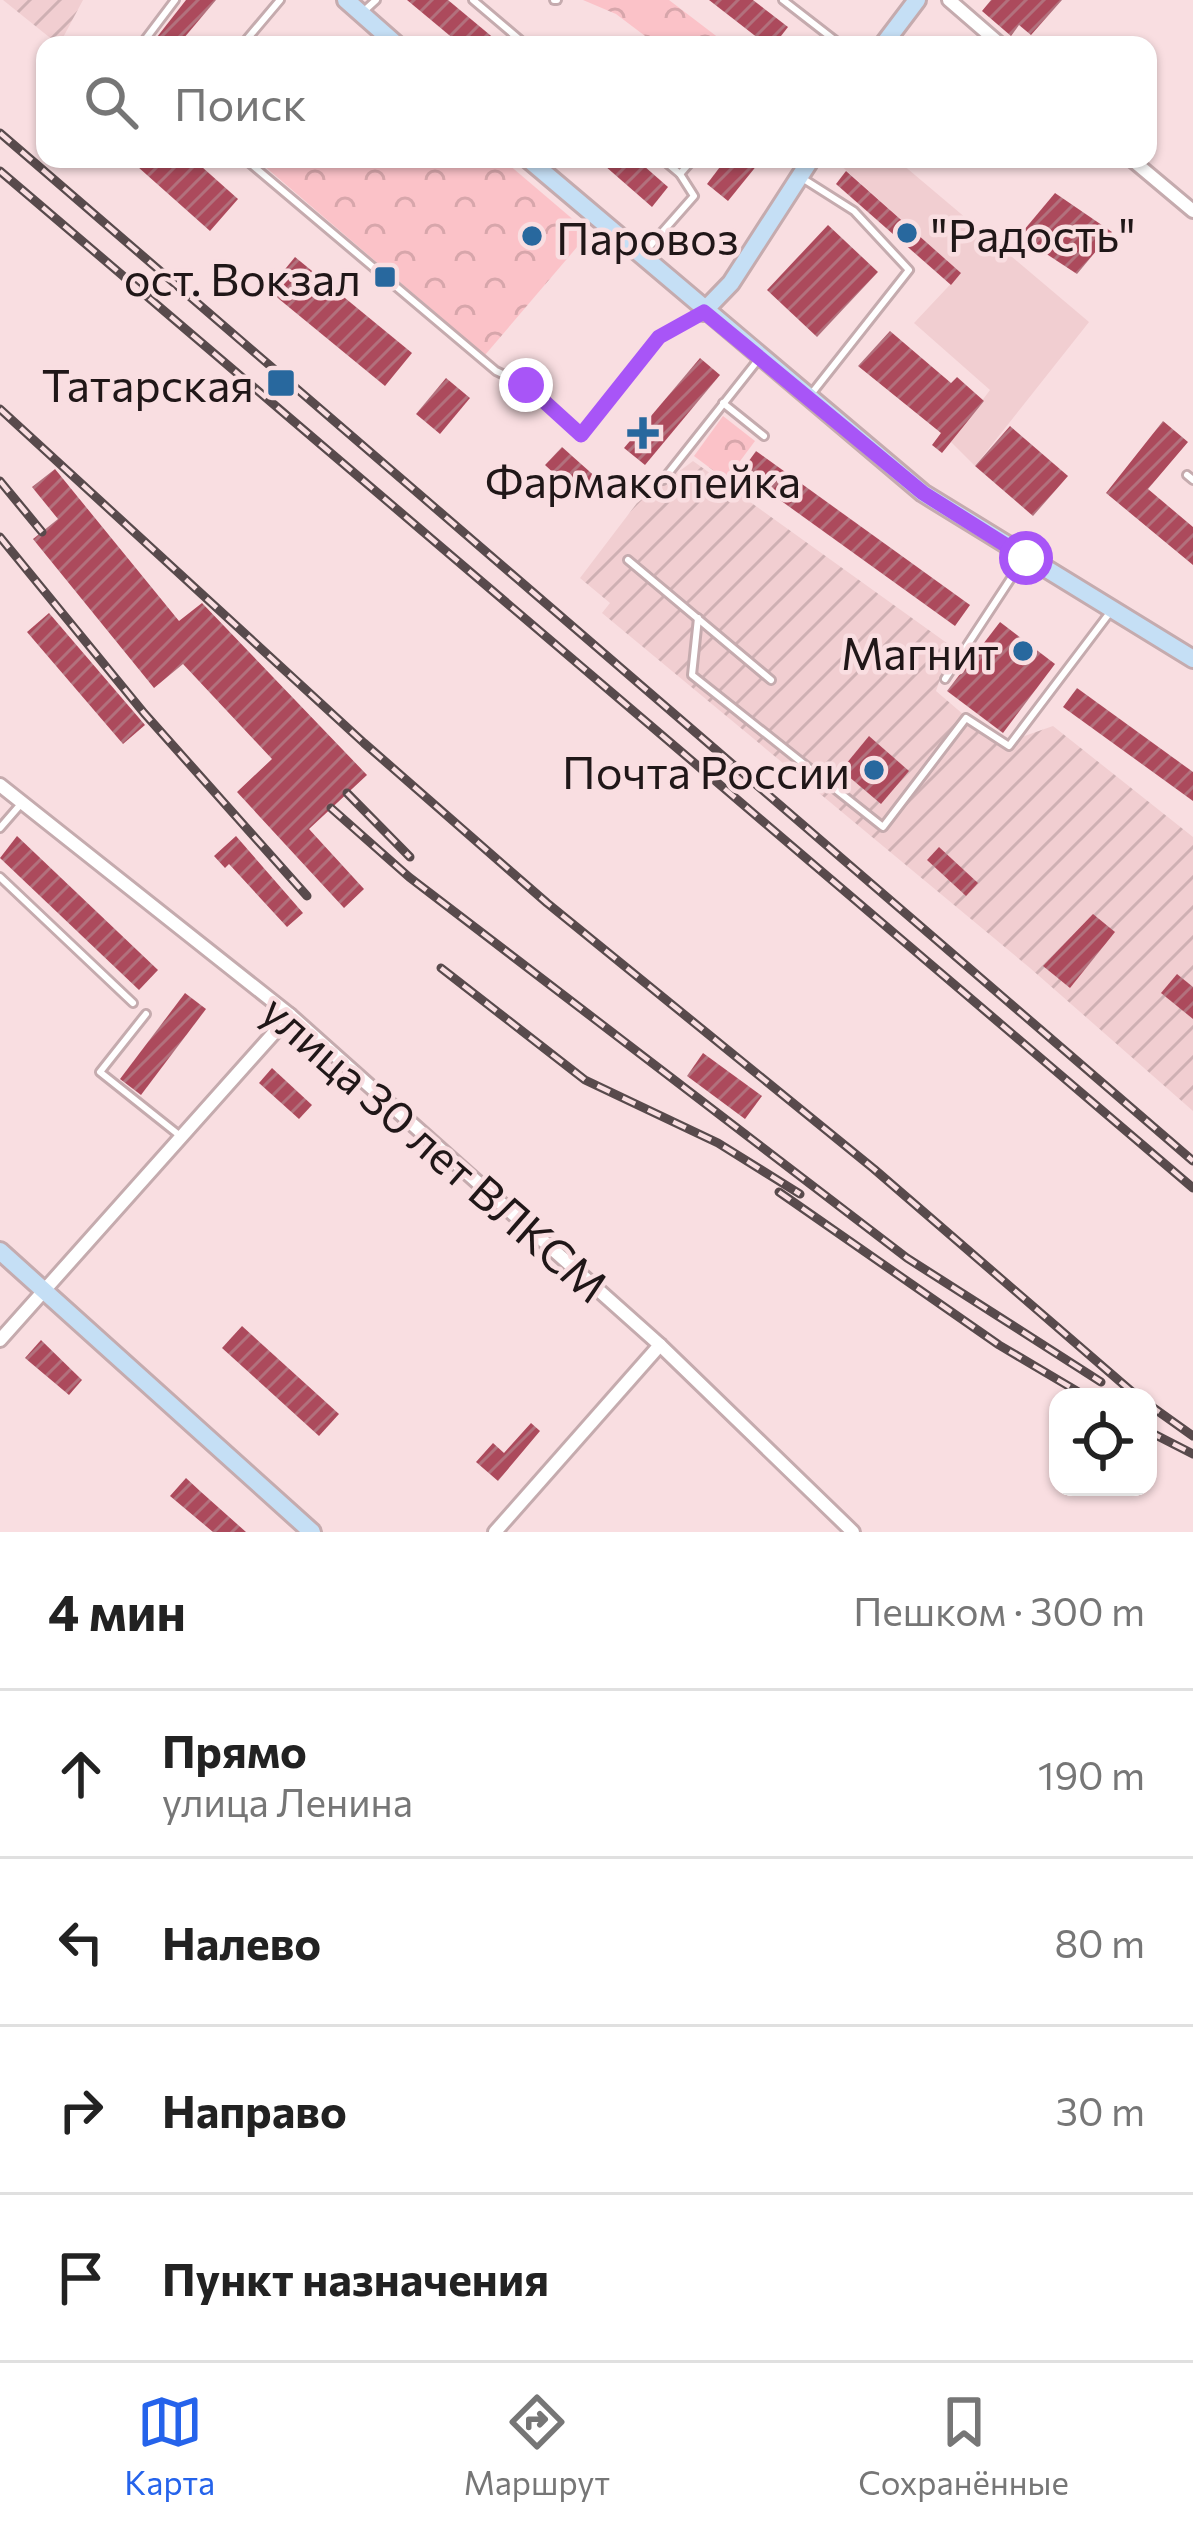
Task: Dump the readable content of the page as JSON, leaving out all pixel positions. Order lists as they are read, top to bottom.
{
  "streets": {
    "street": ["улица 30 лет ВЛКСМ"]
  },
  "places": {
    "other": [
      "\"Радость\"",
      "Паровоз",
      "Магнит",
      "Почта России"
    ],
    "transit": ["ост. Вокзал", "Татарская"],
    "health": ["Фармакопейка"]
  },
  "page": {
    "search": "Поиск",
    "heading": ["4 мин", "Пешком · 300 m"],
    "list": [
      ["Прямо", "улица Ленина", "190 m"],
      ["Налево", "80 m"],
      ["Направо", "30 m"],
      "Пункт назначения"
    ],
    "nav": ["Карта", "Маршрут", "Сохранённые"]
  }
}
